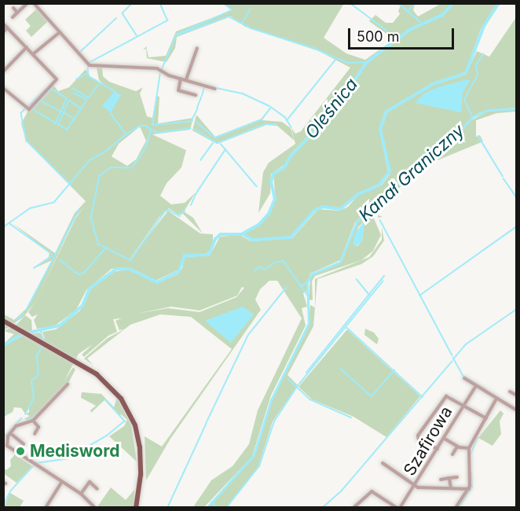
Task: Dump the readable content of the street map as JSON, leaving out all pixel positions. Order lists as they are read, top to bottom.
{
  "streets": {
    "street": ["Szafirowa"]
  },
  "water": ["Oleśnica", "Kanał Graniczny"],
  "places": ["Medisword"],
  "scale_bar": "500 m"
}
